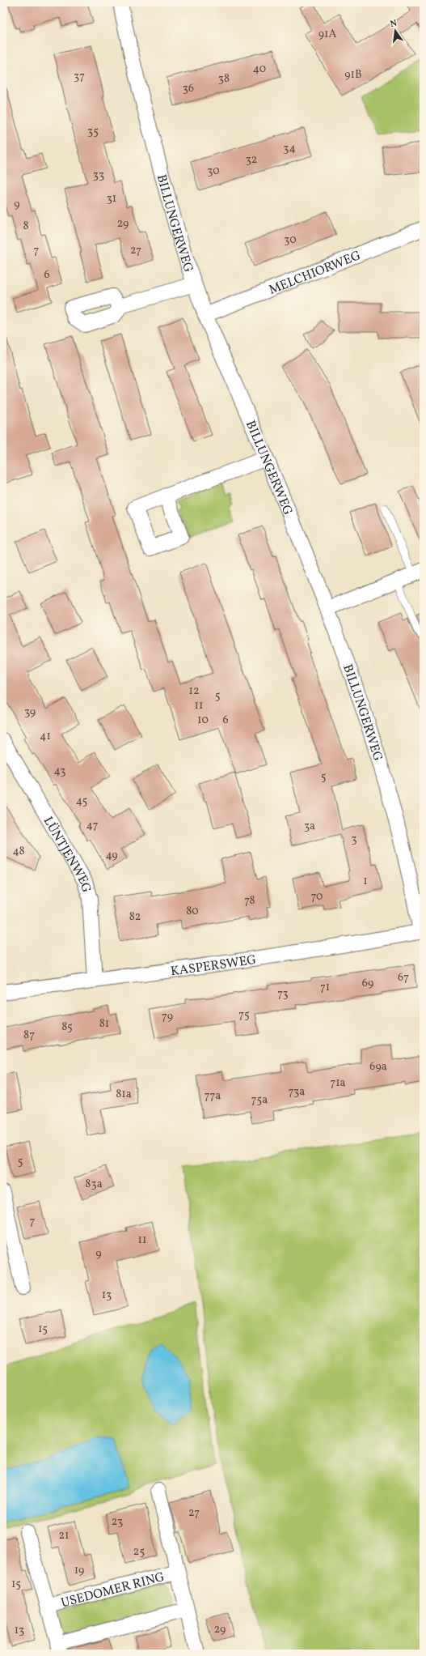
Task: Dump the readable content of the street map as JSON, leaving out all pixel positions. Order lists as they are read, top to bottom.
{
  "streets": {
    "street": [
      "BILLUNGERWEG",
      "MELCHIORWEG",
      "LÜNTJENWEG",
      "KASPERSWEG",
      "USEDOMER RING"
    ]
  },
  "crossings": [
    ["BILLUNGERWEG", "MELCHIORWEG"],
    ["BILLUNGERWEG", "KASPERSWEG"],
    ["LÜNTJENWEG", "KASPERSWEG"]
  ],
  "house_numbers": [
    "91A",
    "40",
    "91B",
    "37",
    "38",
    "36",
    "35",
    "34",
    "32",
    "30",
    "33",
    "31",
    "9",
    "29",
    "8",
    "30",
    "7",
    "27",
    "6",
    "12",
    "5",
    "11",
    "39",
    "10",
    "6",
    "41",
    "43",
    "5",
    "45",
    "47",
    "3a",
    "3",
    "48",
    "49",
    "1",
    "70",
    "78",
    "80",
    "82",
    "67",
    "69",
    "71",
    "73",
    "75",
    "79",
    "81",
    "85",
    "87",
    "69a",
    "71a",
    "73a",
    "81a",
    "77a",
    "75a",
    "5",
    "83a",
    "7",
    "11",
    "9",
    "13",
    "15",
    "27",
    "23",
    "21",
    "25",
    "19",
    "15",
    "29",
    "13"
  ],
  "north": "top"
}
